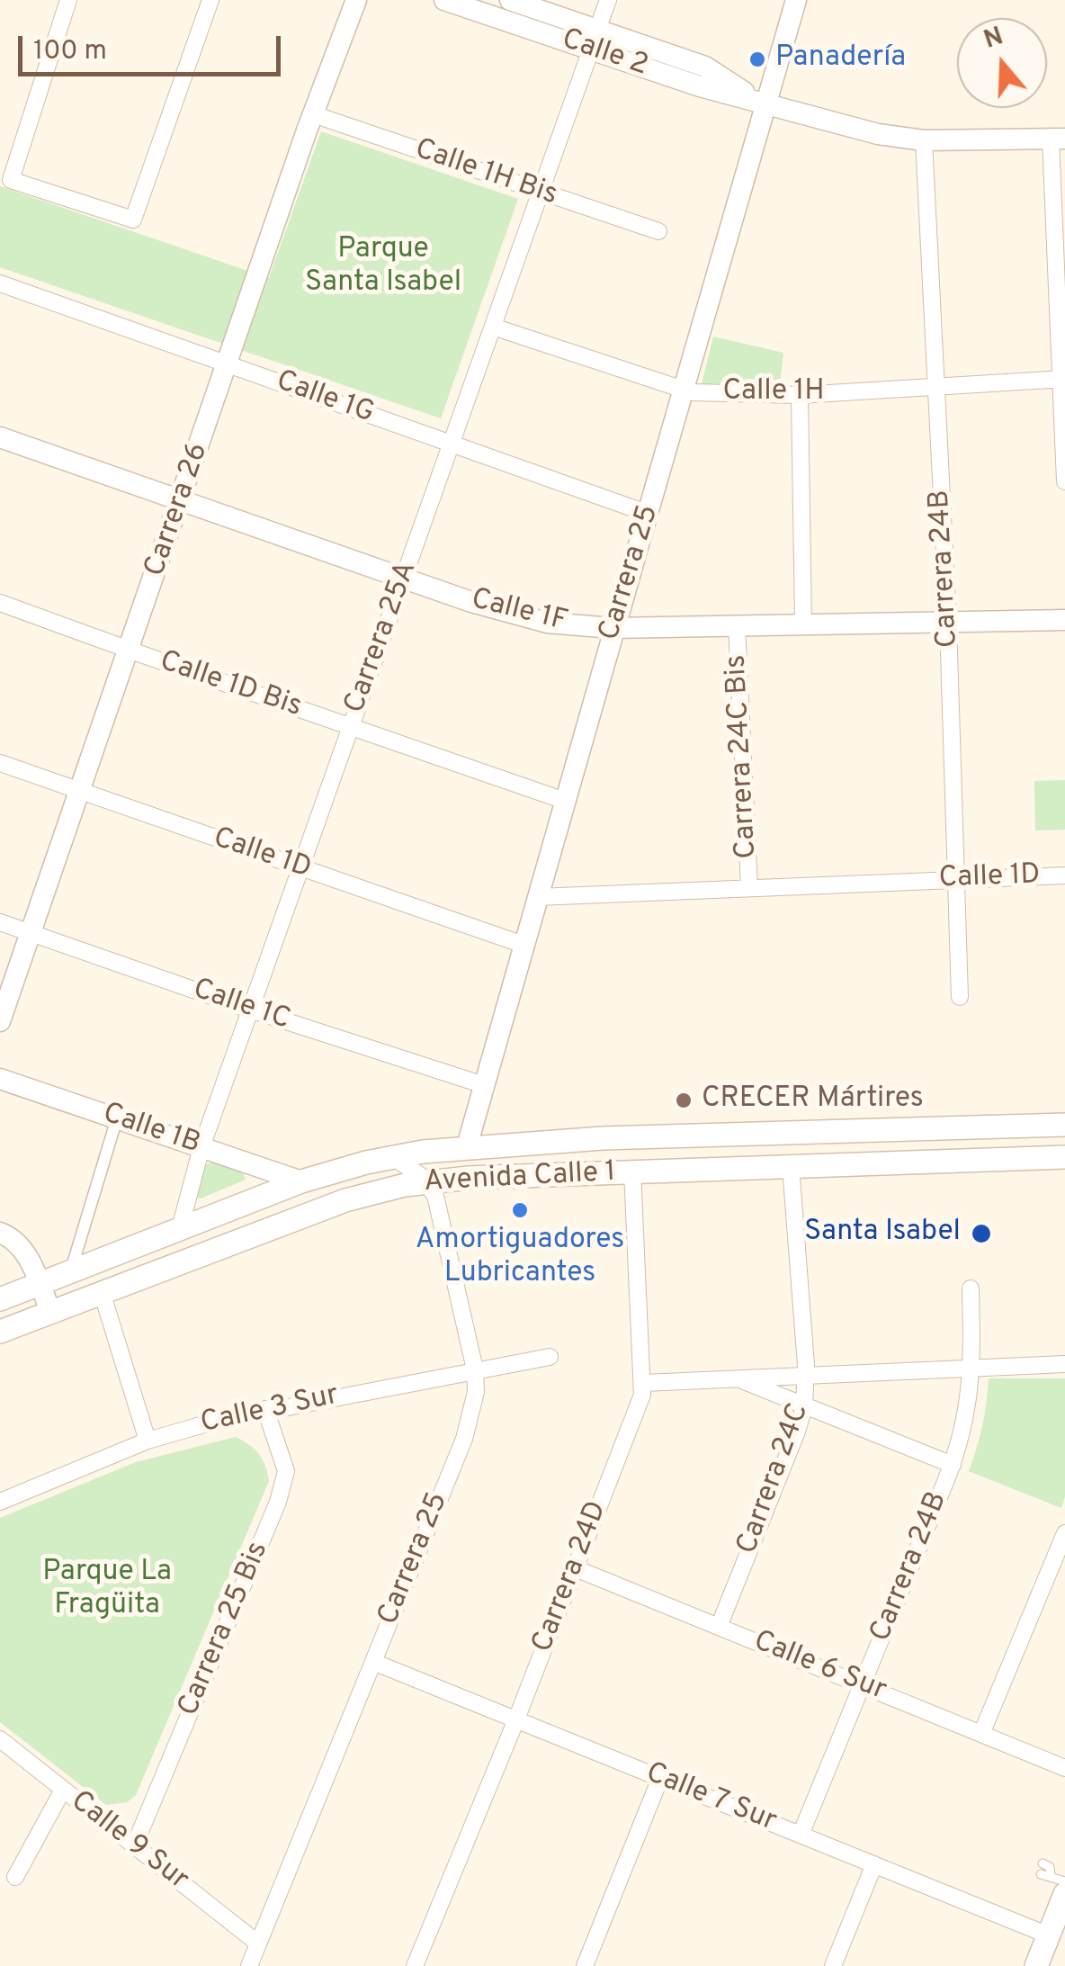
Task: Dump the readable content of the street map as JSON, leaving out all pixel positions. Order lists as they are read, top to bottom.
{
  "streets": {
    "main road": ["Avenida Calle 1"],
    "street": [
      "Calle 2",
      "Calle 1H Bis",
      "Calle 1H",
      "Calle 1G",
      "Carrera 26",
      "Carrera 24B",
      "Carrera 25",
      "Calle 1F",
      "Carrera 25A",
      "Calle 1D Bis",
      "Carrera 24C Bis",
      "Calle 1D",
      "Calle 1C",
      "Calle 1B",
      "Calle 3 Sur",
      "Carrera 24C",
      "Carrera 24D",
      "Carrera 25 Bis",
      "Calle 6 Sur",
      "Calle 7 Sur",
      "Calle 9 Sur"
    ]
  },
  "crossings": [
    ["Calle 2", "Carrera 24B"],
    ["Calle 2", "Carrera 25"],
    ["Calle 2", "Carrera 25A"],
    ["Calle 1H Bis", "Carrera 26"],
    ["Calle 1H Bis", "Carrera 25A"],
    ["Calle 1H", "Carrera 24B"],
    ["Calle 1H", "Carrera 25"],
    ["Calle 1H", "Carrera 25A"],
    ["Calle 1G", "Carrera 26"],
    ["Calle 1G", "Carrera 25"],
    ["Calle 1G", "Carrera 25A"],
    ["Carrera 26", "Calle 1F"],
    ["Carrera 26", "Calle 1D Bis"],
    ["Carrera 26", "Calle 1D"],
    ["Carrera 26", "Calle 1C"],
    ["Carrera 24B", "Calle 1F"],
    ["Carrera 24B", "Calle 1D"],
    ["Carrera 24B", "Calle 6 Sur"],
    ["Carrera 24B", "Calle 7 Sur"],
    ["Carrera 25", "Calle 1F"],
    ["Carrera 25", "Calle 1D Bis"],
    ["Carrera 25", "Calle 1D"],
    ["Carrera 25", "Calle 1C"],
    ["Carrera 25", "Avenida Calle 1"],
    ["Carrera 25", "Calle 3 Sur"],
    ["Carrera 25", "Calle 7 Sur"],
    ["Carrera 25", "Calle 9 Sur"],
    ["Calle 1F", "Carrera 25A"],
    ["Calle 1F", "Carrera 24C Bis"],
    ["Carrera 25A", "Calle 1D Bis"],
    ["Carrera 25A", "Calle 1D"],
    ["Carrera 25A", "Calle 1C"],
    ["Carrera 25A", "Calle 1B"],
    ["Carrera 25A", "Avenida Calle 1"],
    ["Carrera 24C Bis", "Calle 1D"],
    ["Calle 1B", "Avenida Calle 1"],
    ["Avenida Calle 1", "Carrera 24C"],
    ["Avenida Calle 1", "Carrera 24D"],
    ["Calle 3 Sur", "Carrera 25 Bis"],
    ["Carrera 24C", "Calle 6 Sur"],
    ["Carrera 24D", "Calle 6 Sur"],
    ["Carrera 24D", "Calle 7 Sur"],
    ["Carrera 25 Bis", "Calle 9 Sur"]
  ],
  "parks": ["Parque Santa Isabel", "Parque La Fragüita"],
  "places": [
    "Panadería",
    "CRECER Mártires",
    "Amortiguadores Lubricantes",
    "Santa Isabel"
  ],
  "scale_bar": "100 m",
  "north": "top"
}
